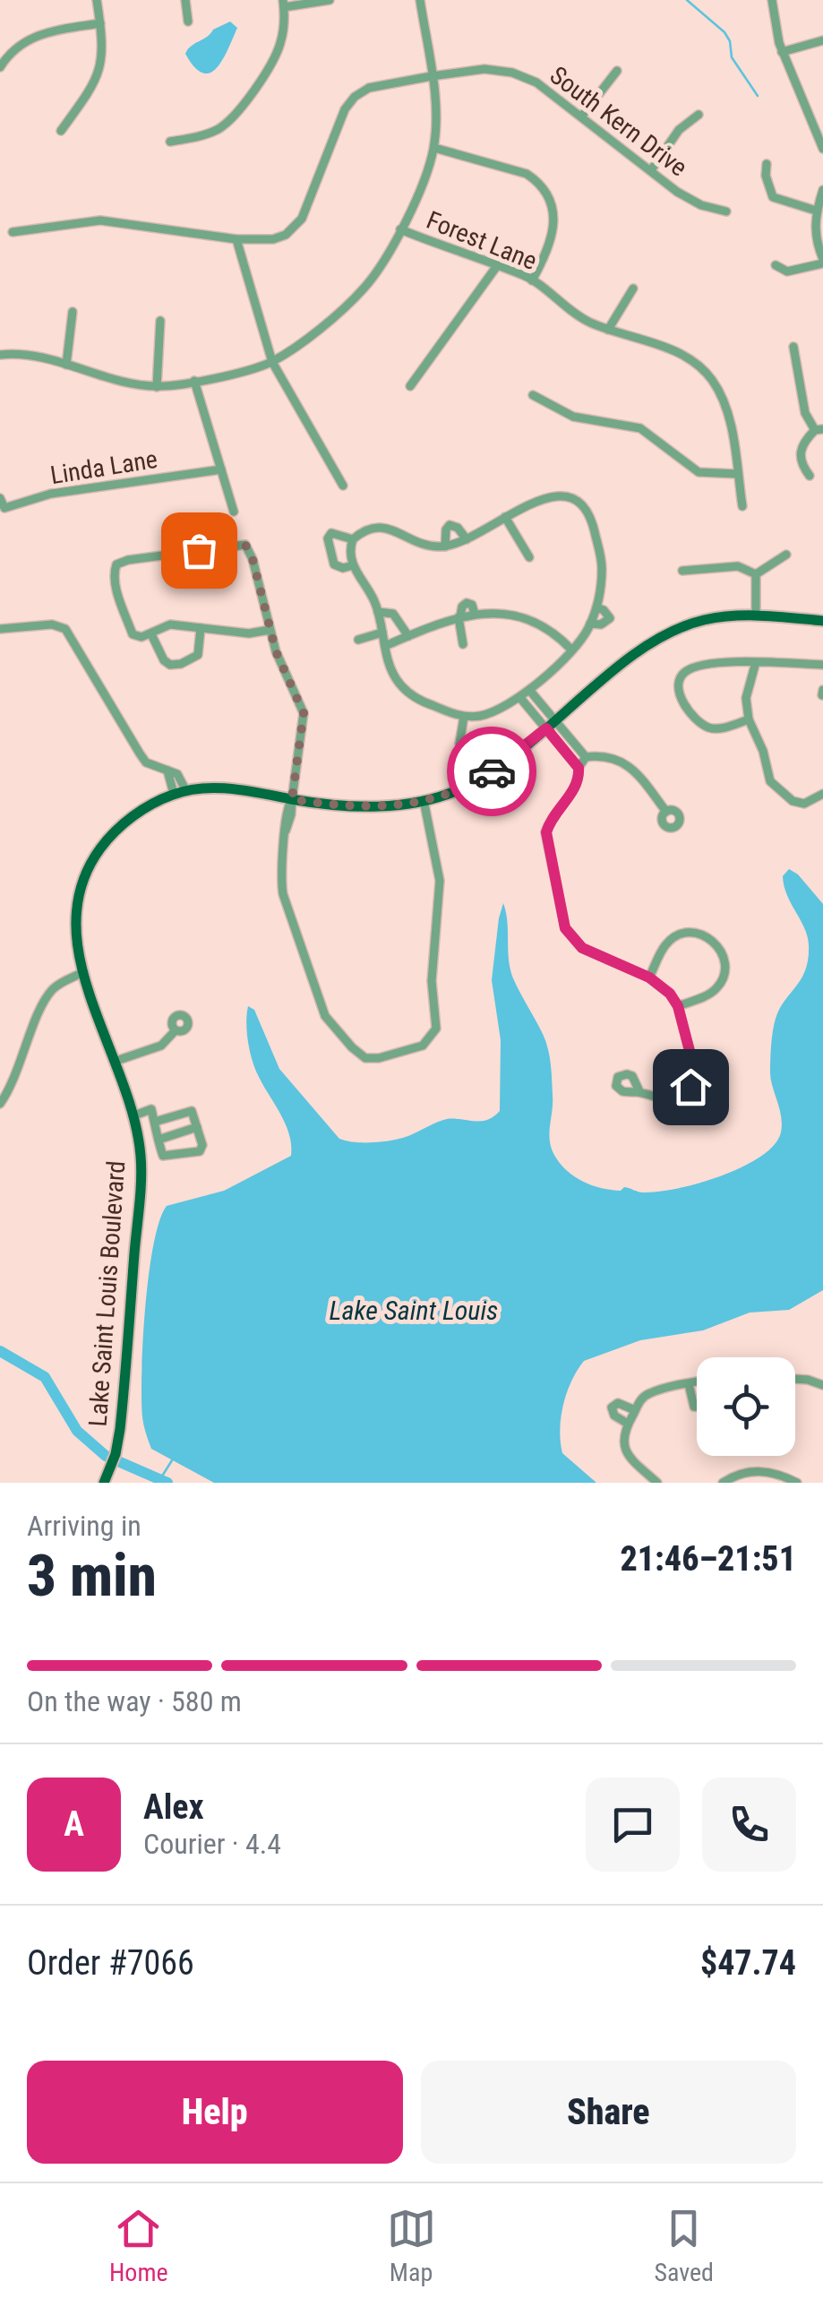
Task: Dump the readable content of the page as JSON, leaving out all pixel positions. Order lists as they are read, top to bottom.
{
  "streets": {
    "main road": ["Lake Saint Louis Boulevard"],
    "street": ["South Kern Drive", "Forest Lane", "Linda Lane"]
  },
  "water": ["Lake Saint Louis"],
  "page": {
    "heading": ["3 min", "Arriving in", "21:46–21:51"],
    "panel": [
      "Alex",
      "Courier · 4.4",
      "Order #7066",
      "$47.74"
    ],
    "bar": "On the way · 580 m",
    "round": "A",
    "buttons": ["Help", "Share"],
    "tabs": ["Home", "Map", "Saved"]
  }
}
